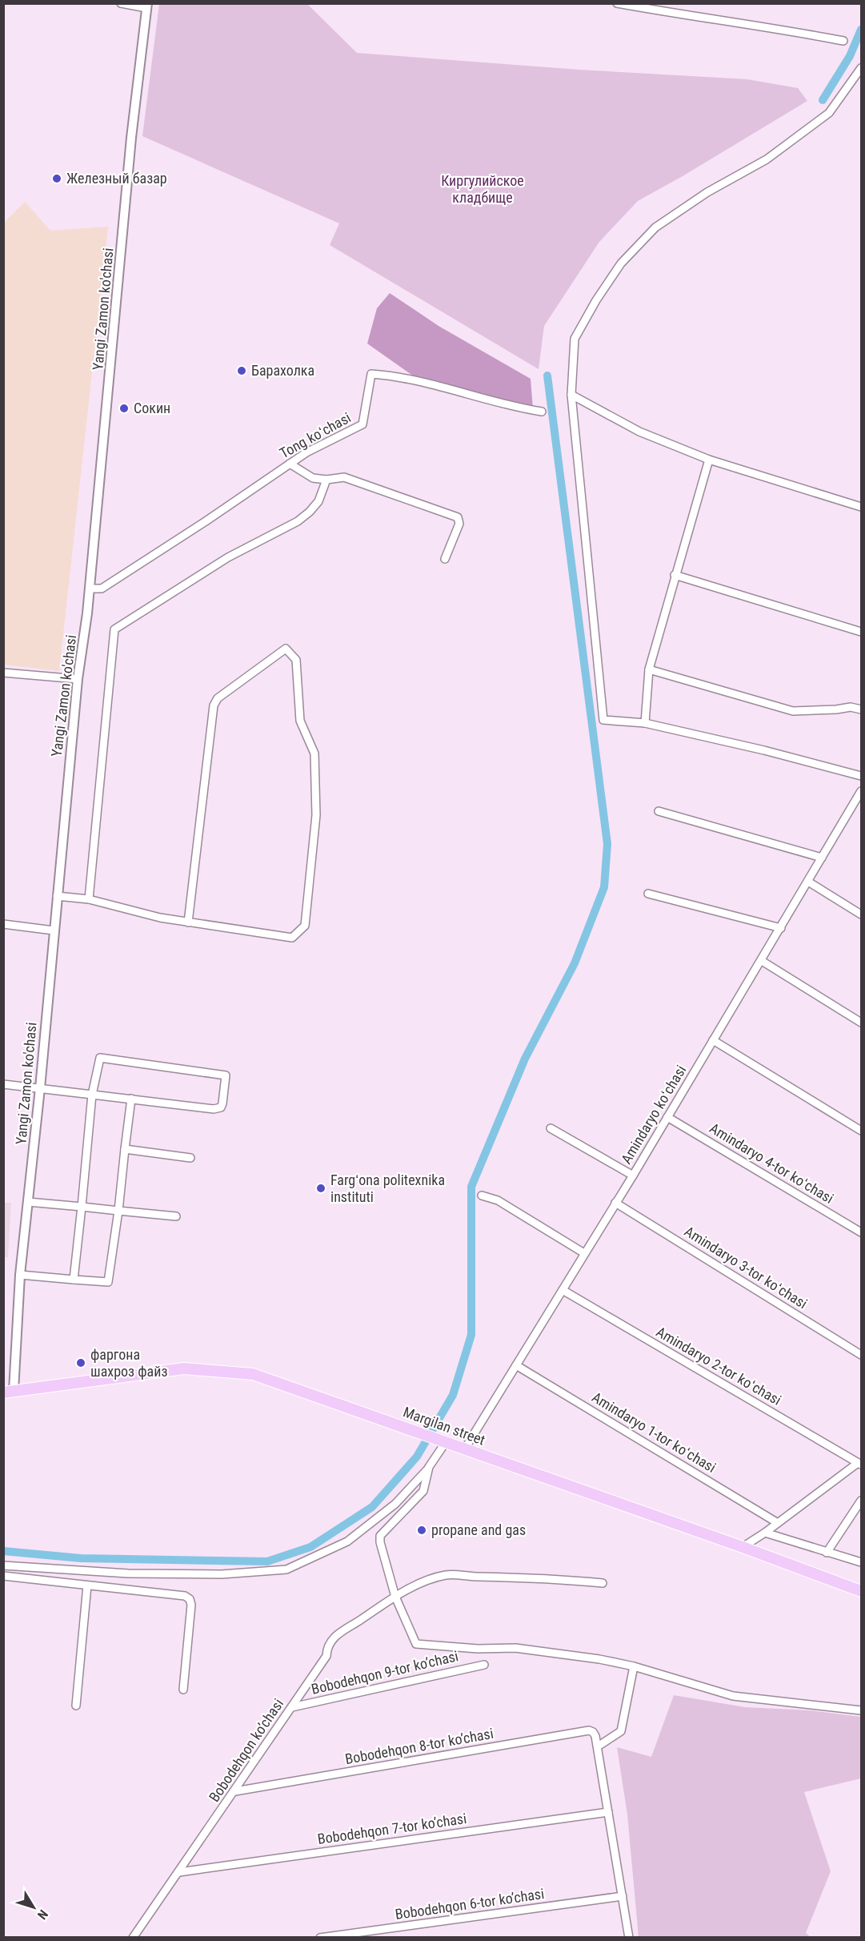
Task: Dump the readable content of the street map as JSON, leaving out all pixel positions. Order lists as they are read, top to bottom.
{
  "streets": {
    "main road": ["Margilan street"],
    "street": [
      "Yangi Zamon ko'chasi",
      "Tong koʻchasi",
      "Amindaryo koʻchasi",
      "Amindaryo 4-tor koʻchasi",
      "Amindaryo 3-tor koʻchasi",
      "Amindaryo 2-tor koʻchasi",
      "Amindaryo 1-tor koʻchasi",
      "Bobodehqon 9-tor koʼchasi",
      "Bobodehqon 8-tor koʼchasi",
      "Bobodehqon koʼchasi",
      "Bobodehqon 7-tor koʼchasi",
      "Bobodehqon 6-tor koʼchasi"
    ]
  },
  "crossings": [
    ["Yangi Zamon ko'chasi", "Tong koʻchasi"],
    ["Yangi Zamon ko'chasi", "Margilan street"],
    ["Amindaryo koʻchasi", "Amindaryo 4-tor koʻchasi"],
    ["Amindaryo koʻchasi", "Amindaryo 3-tor koʻchasi"],
    ["Amindaryo koʻchasi", "Amindaryo 2-tor koʻchasi"],
    ["Amindaryo koʻchasi", "Margilan street"],
    ["Amindaryo koʻchasi", "Amindaryo 1-tor koʻchasi"],
    ["Bobodehqon 9-tor koʼchasi", "Bobodehqon koʼchasi"],
    ["Bobodehqon 8-tor koʼchasi", "Bobodehqon koʼchasi"],
    ["Bobodehqon koʼchasi", "Bobodehqon 7-tor koʼchasi"]
  ],
  "parks": ["Киргулийское кладбище"],
  "places": [
    "Железный базар",
    "Барахолка",
    "Сокин",
    "Fargʻona politexnika instituti",
    "фаргона шахроз файз",
    "propane and gas"
  ],
  "north": "bottom right"
}
